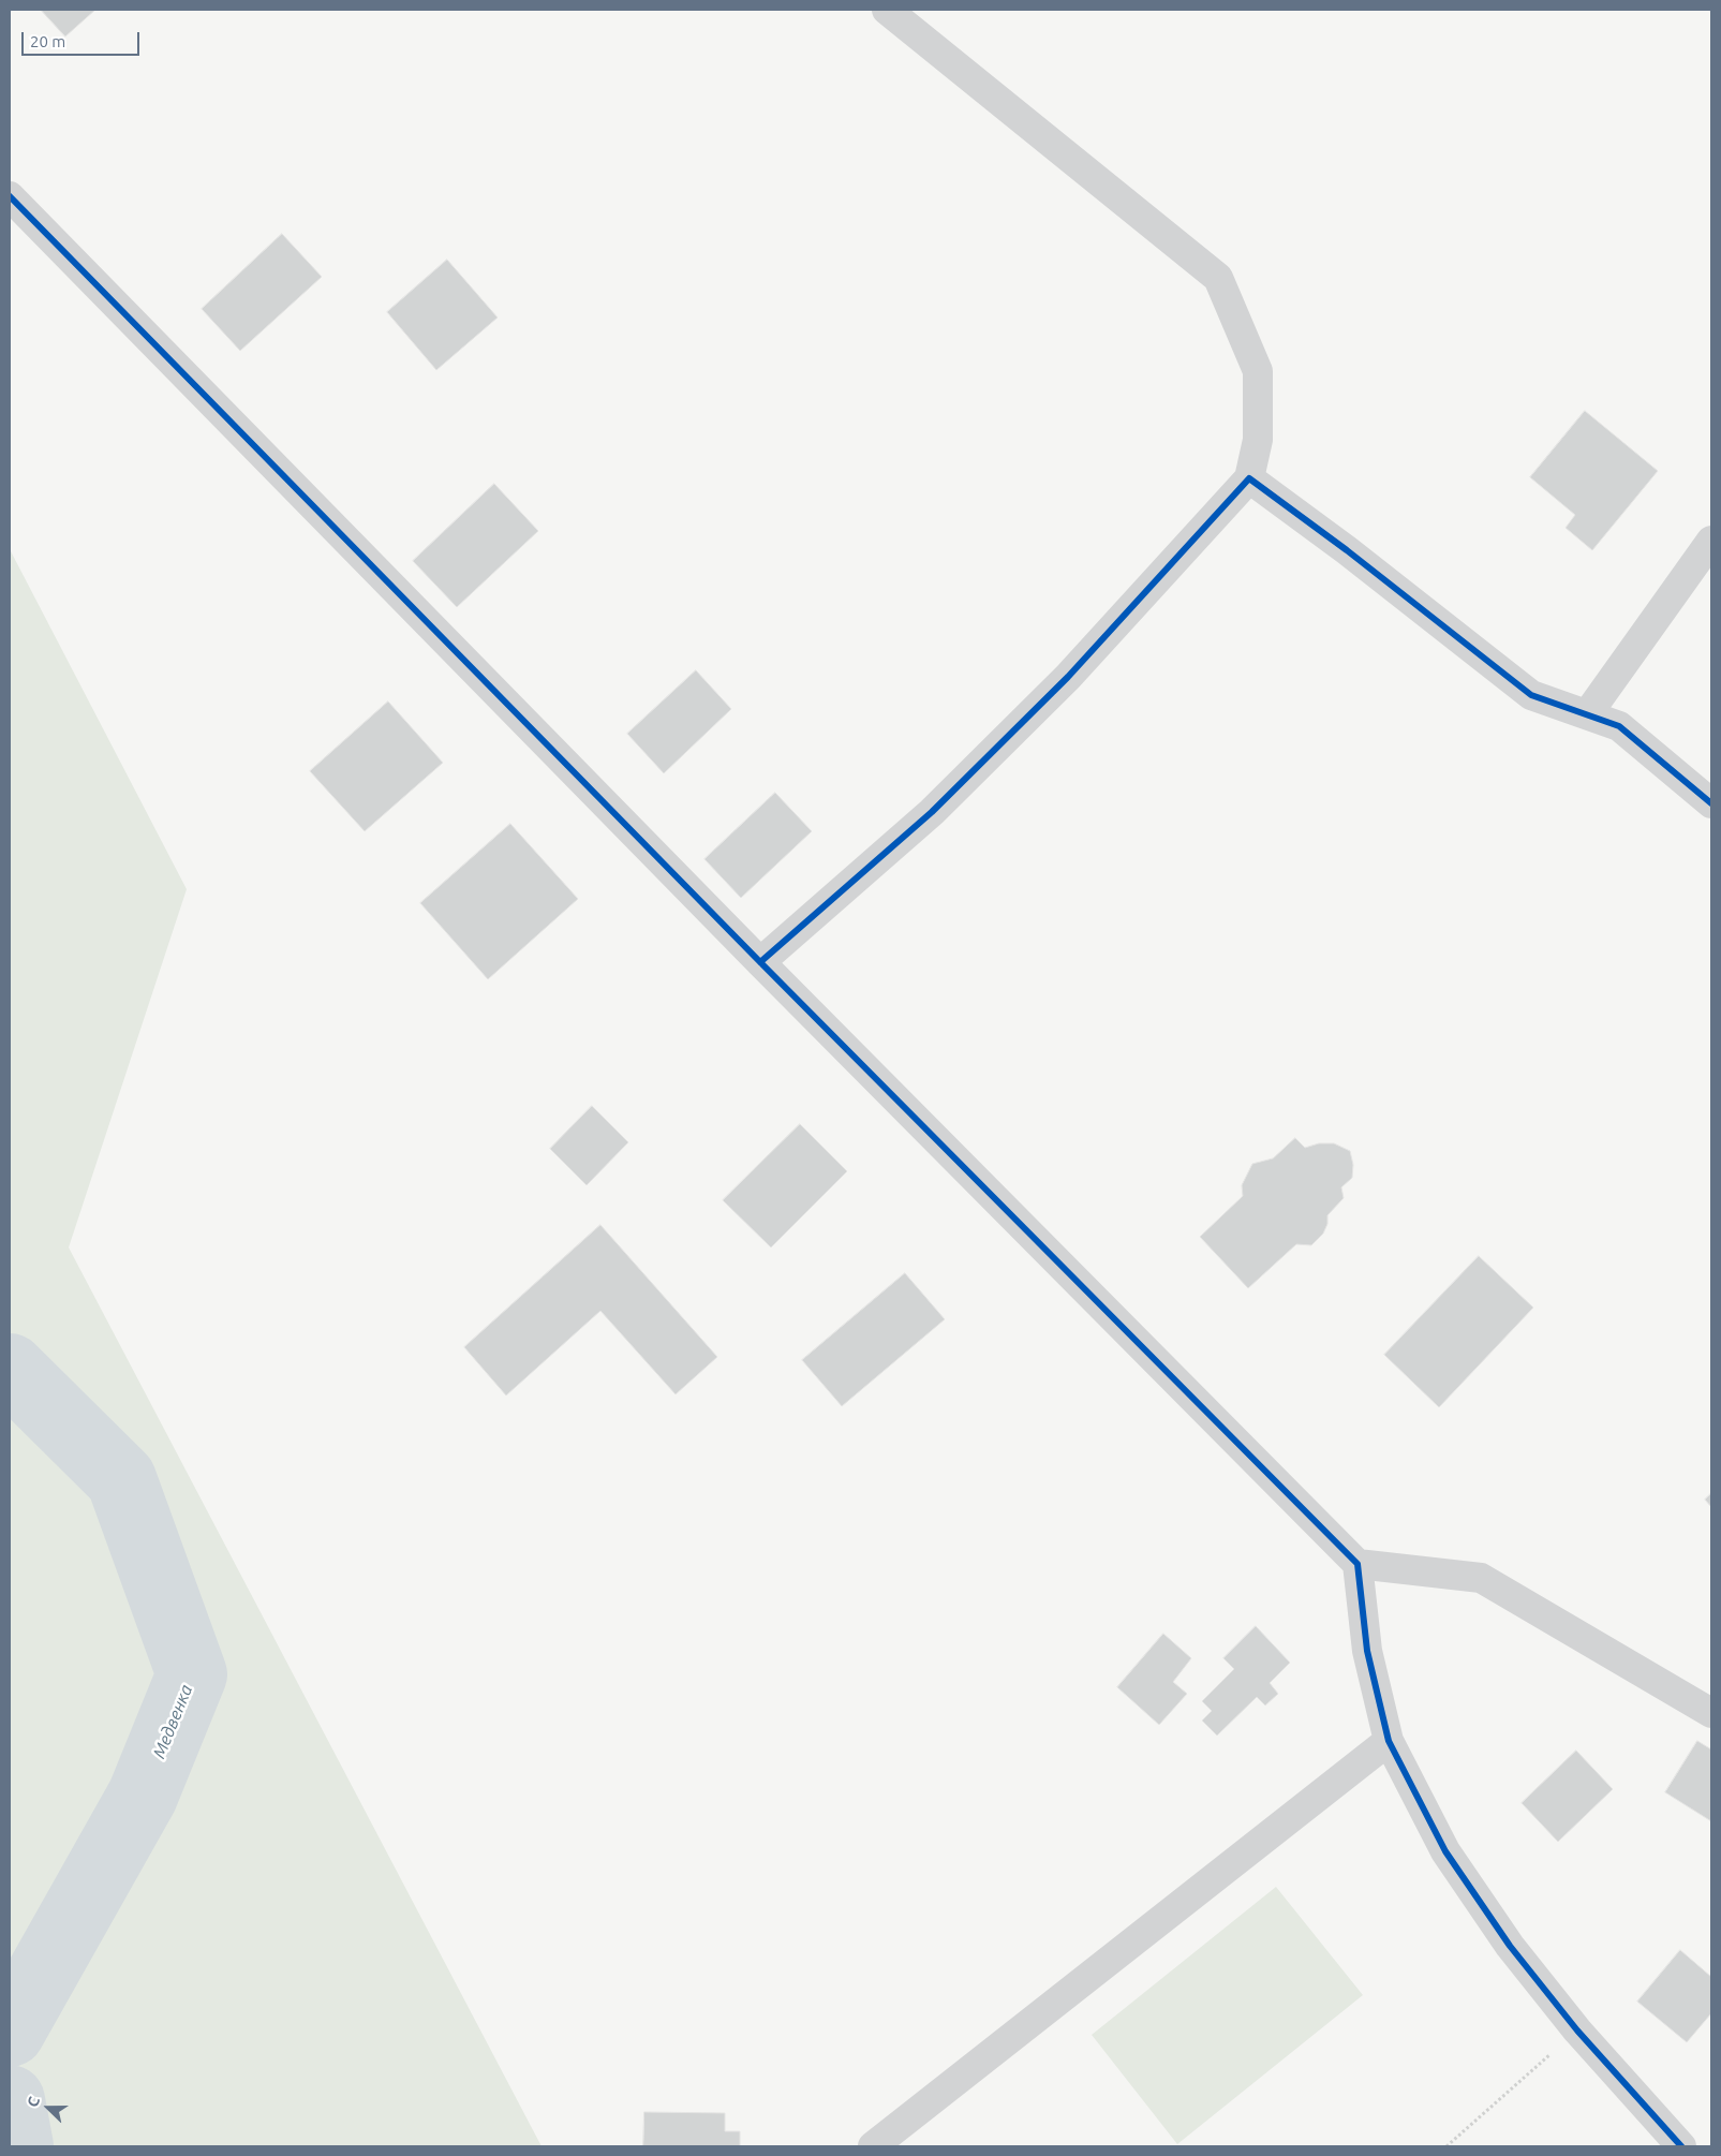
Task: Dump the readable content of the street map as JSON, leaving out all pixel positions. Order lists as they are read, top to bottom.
{
  "water": ["Медвенка"],
  "scale_bar": "20 m",
  "north": "left"
}
